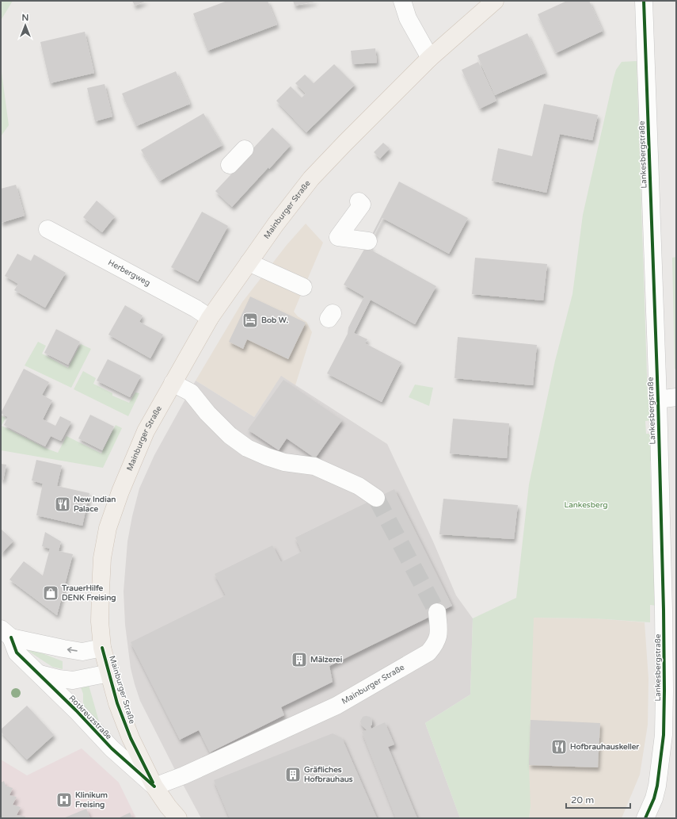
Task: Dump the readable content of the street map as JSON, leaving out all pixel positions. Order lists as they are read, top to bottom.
{
  "streets": {
    "main road": ["Mainburger Straße"],
    "street": ["Lankesbergstraße", "Herbergweg", "Rotkreuzstraße"]
  },
  "crossings": [
    ["Mainburger Straße", "Herbergweg"],
    ["Mainburger Straße", "Rotkreuzstraße"]
  ],
  "parks": ["Lankesberg"],
  "places": {
    "hotel": ["Bob W."],
    "restaurant": ["New Indian Palace", "Hofbrauhauskeller"],
    "shop": ["TrauerHilfe DENK Freising"],
    "building": ["Mälzerei", "Gräfliches Hofbrauhaus"],
    "hospital": ["Klinikum Freising"]
  },
  "scale_bar": "20 m",
  "north": "top"
}
